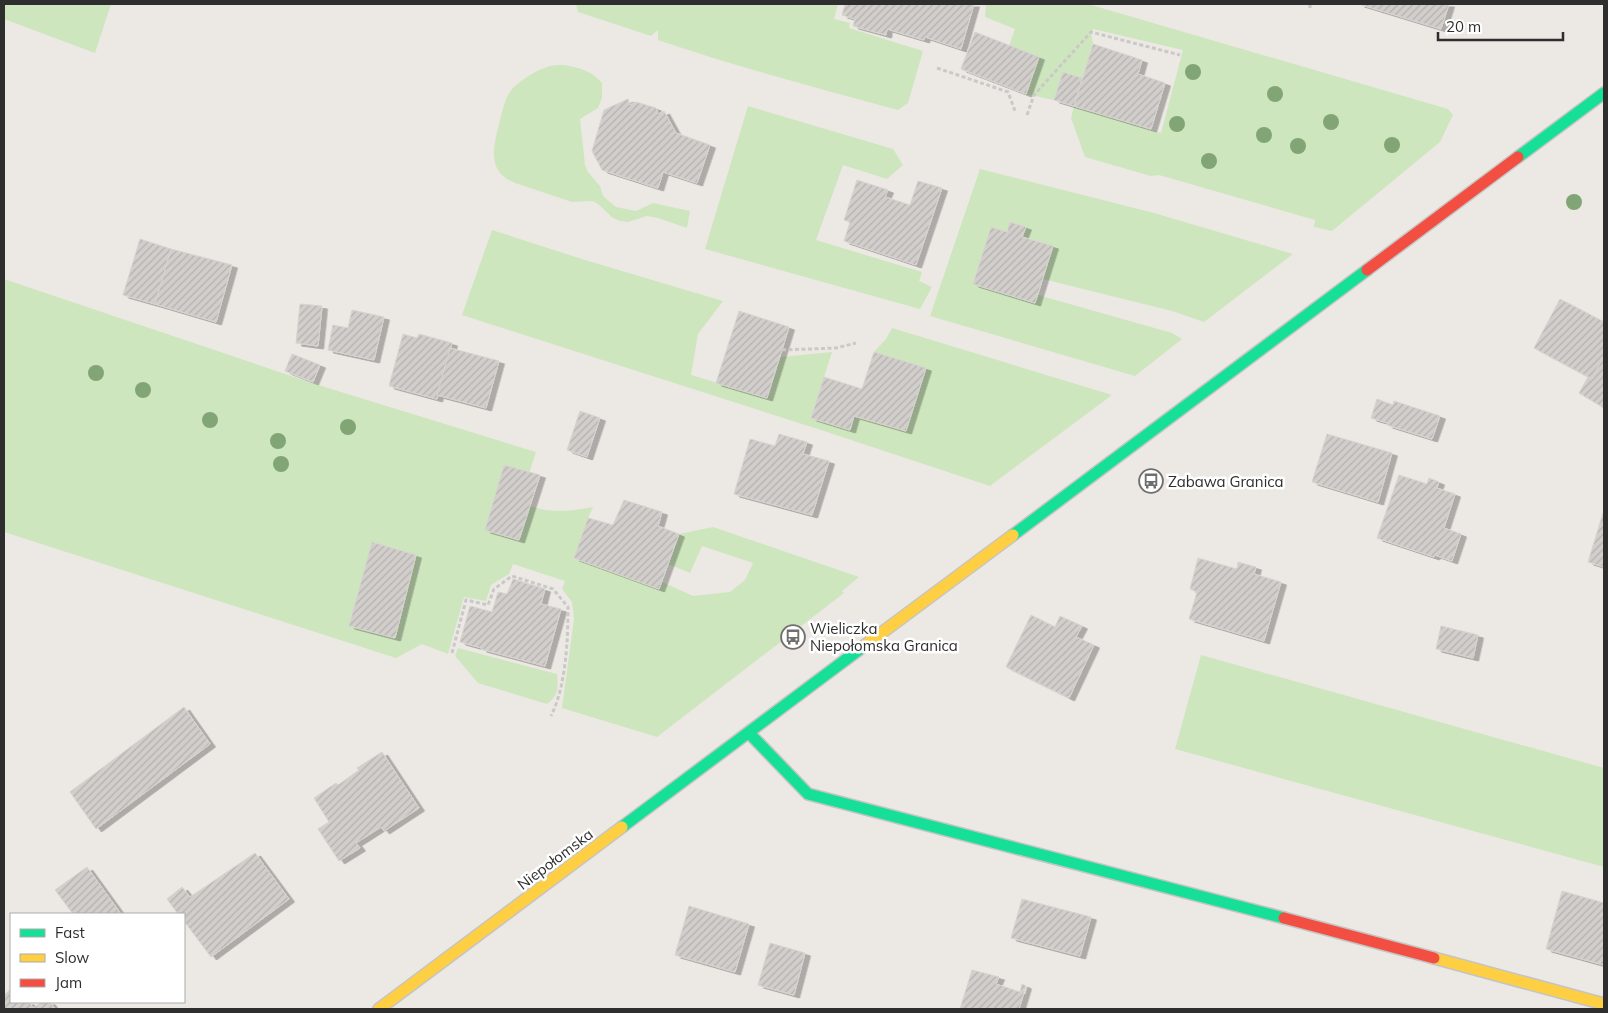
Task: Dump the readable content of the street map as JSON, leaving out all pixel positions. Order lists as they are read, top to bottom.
{
  "streets": {
    "main road": ["Niepołomska"]
  },
  "places": {
    "bus stop": ["Zabawa Granica", "Wieliczka Niepołomska Granica"]
  },
  "legend": ["Fast", "Slow", "Jam"],
  "scale_bar": "20 m"
}
